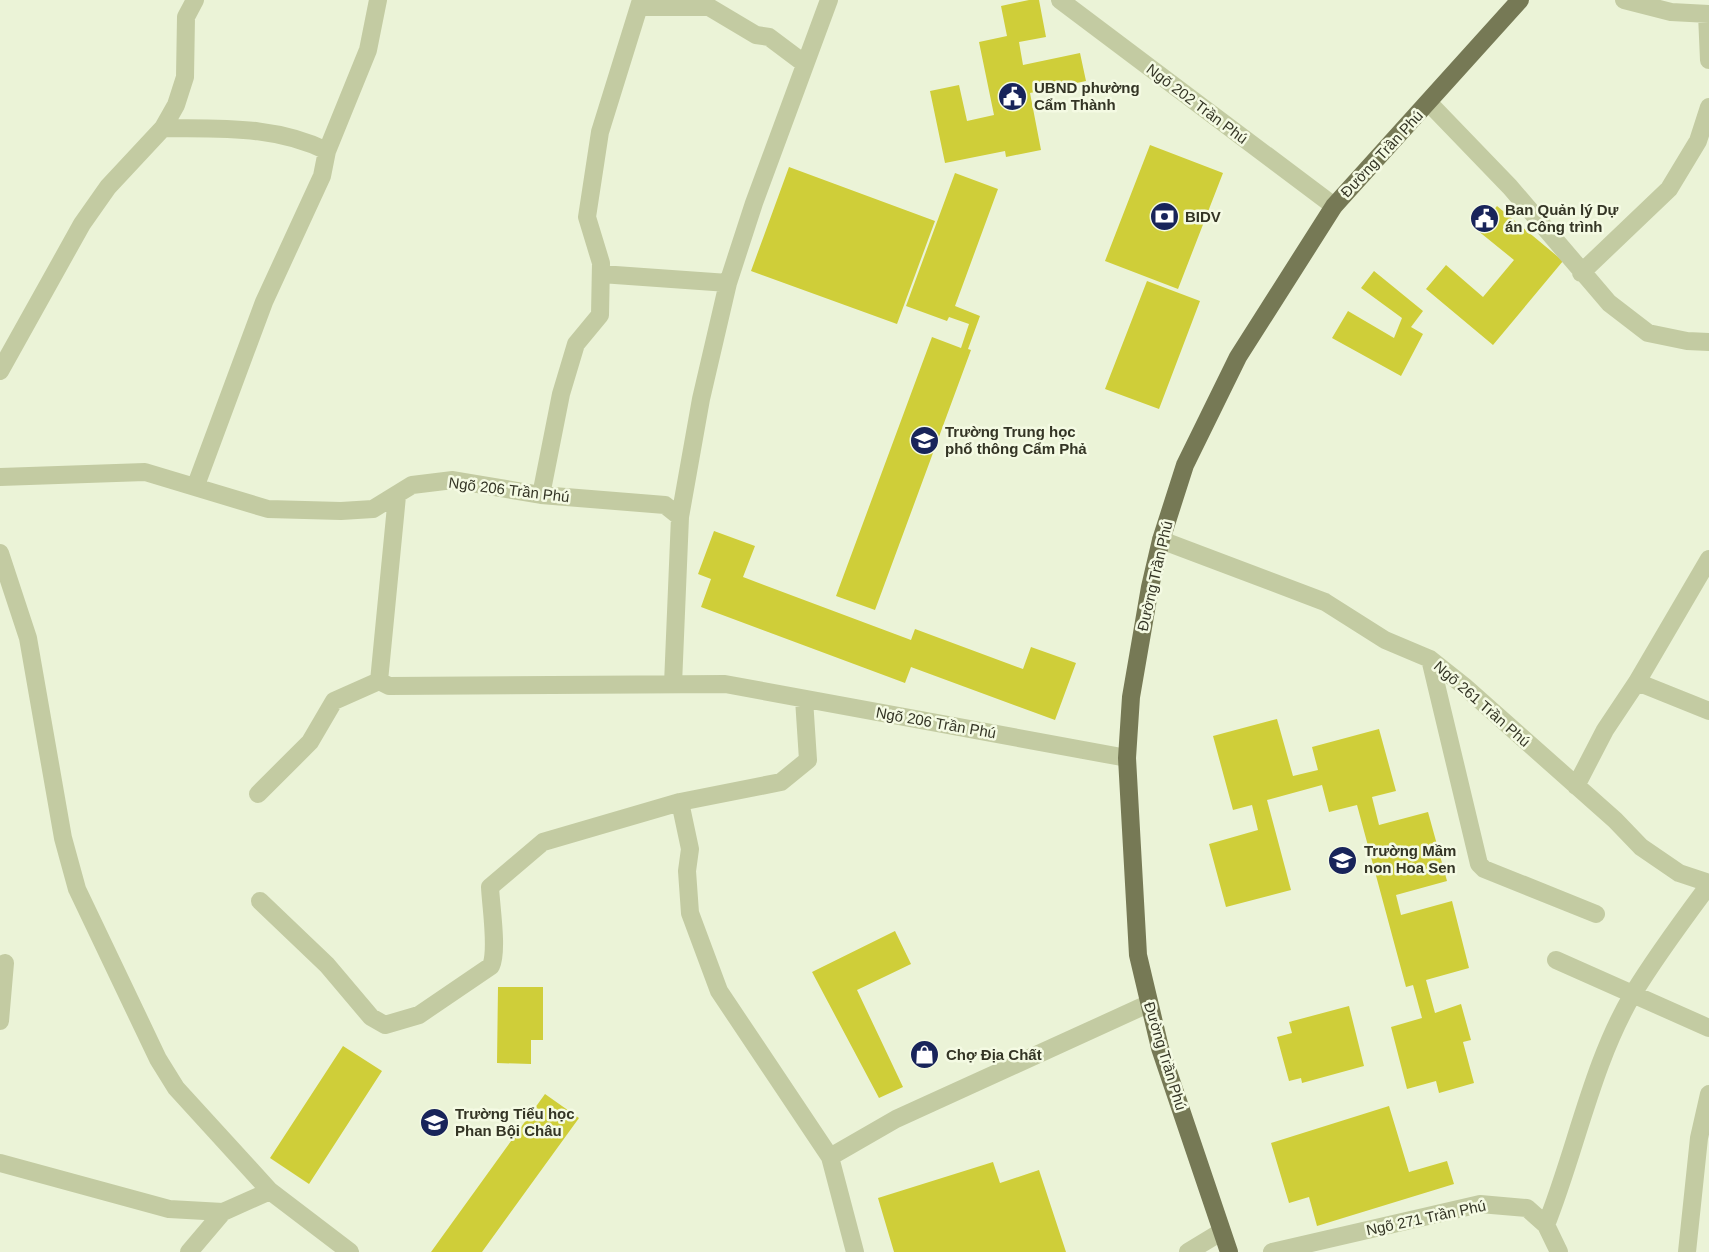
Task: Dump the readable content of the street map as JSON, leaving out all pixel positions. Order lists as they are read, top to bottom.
{
  "streets": {
    "main road": ["Đường Trần Phú"],
    "street": [
      "Ngõ 202 Trần Phú",
      "Ngõ 206 Trần Phú",
      "Ngõ 261 Trần Phú",
      "Ngõ 271 Trần Phú"
    ]
  },
  "crossings": [
    ["Ngõ 202 Trần Phú", "Đường Trần Phú"],
    ["Đường Trần Phú", "Ngõ 206 Trần Phú"],
    ["Đường Trần Phú", "Ngõ 261 Trần Phú"]
  ],
  "places": {
    "public building": ["UBND phường Cẩm Thành", "Ban Quản lý Dự án Công trình"],
    "bank": ["BIDV"],
    "school or university": ["Trường Trung học phổ thông Cẩm Phả", "Trường Mầm non Hoa Sen", "Trường Tiểu học Phan Bội Châu"],
    "shop": ["Chợ Địa Chất"]
  }
}
